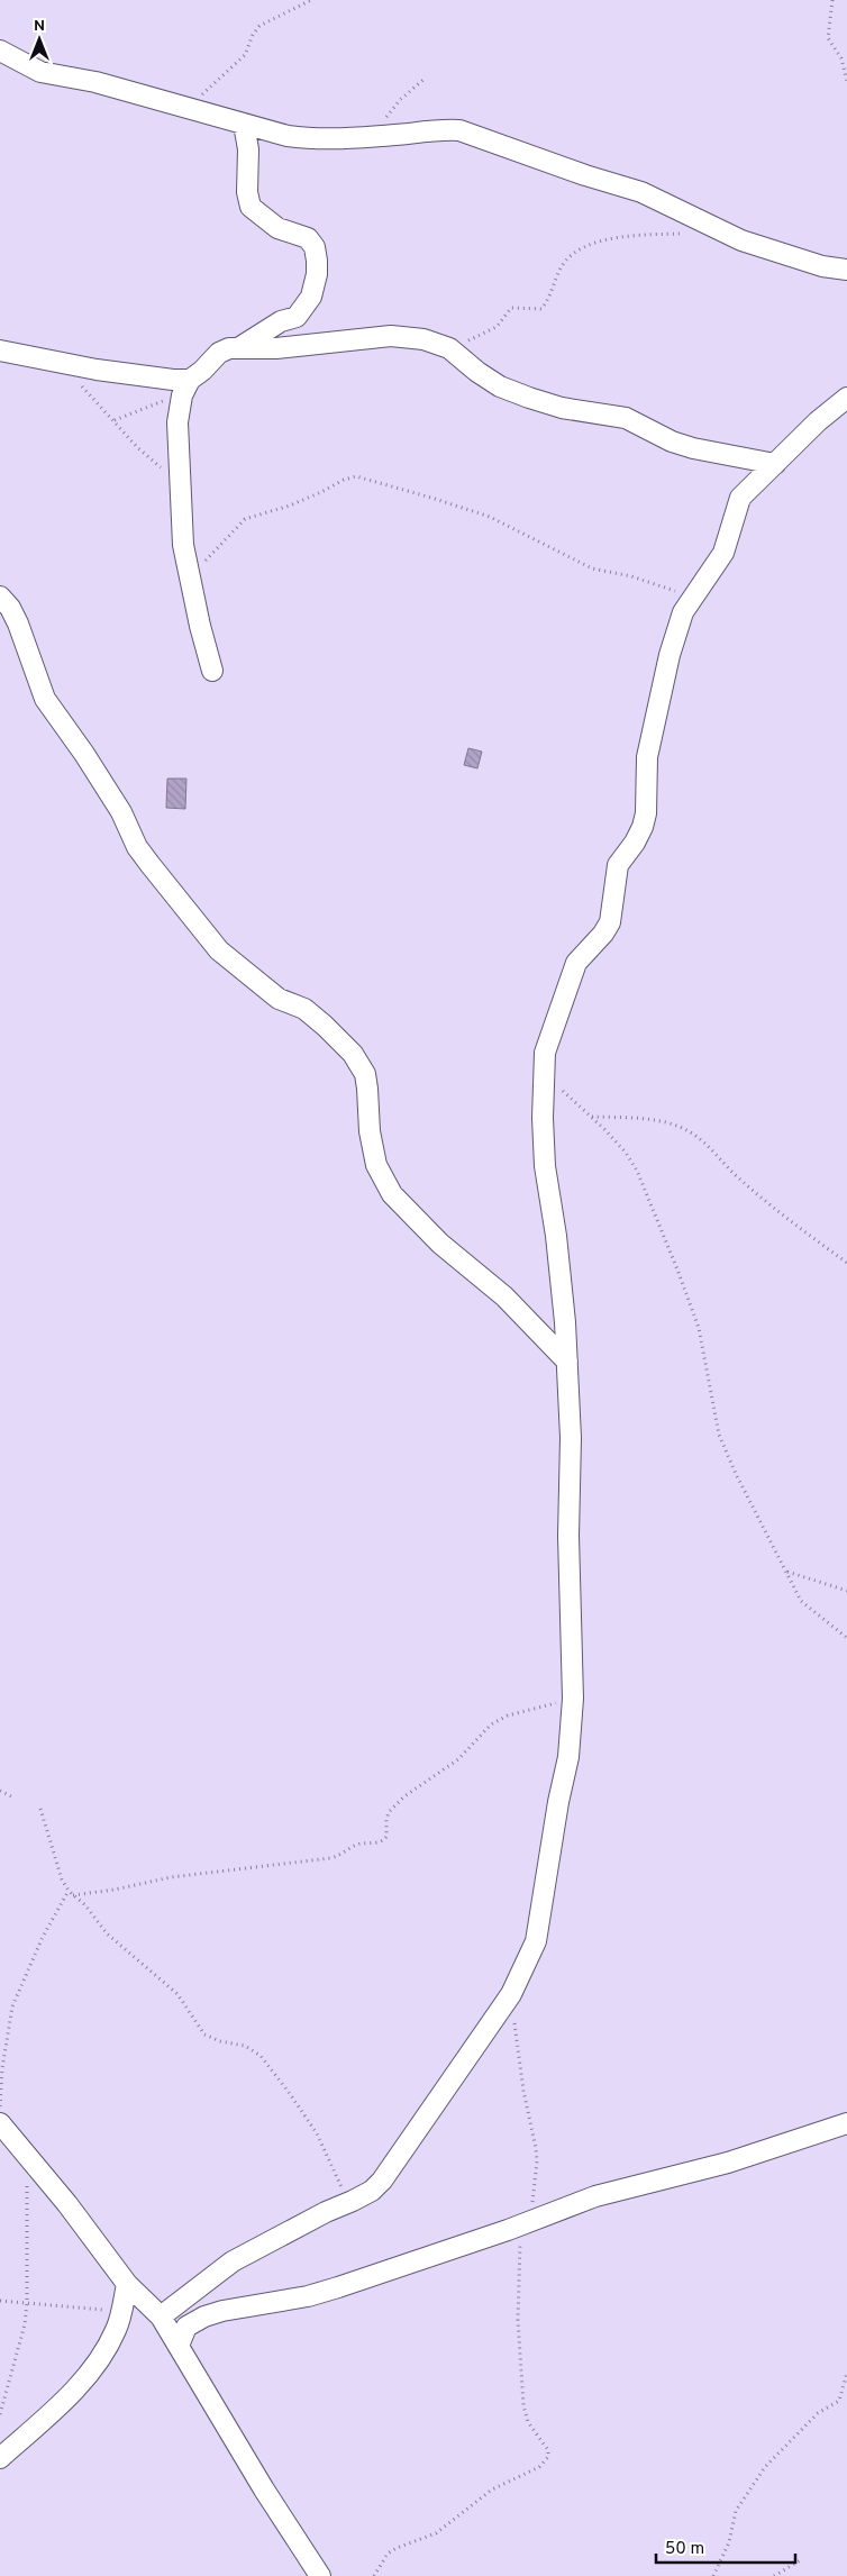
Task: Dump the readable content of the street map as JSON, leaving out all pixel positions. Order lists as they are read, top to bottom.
{
  "scale_bar": "50 m",
  "north": "top"
}
